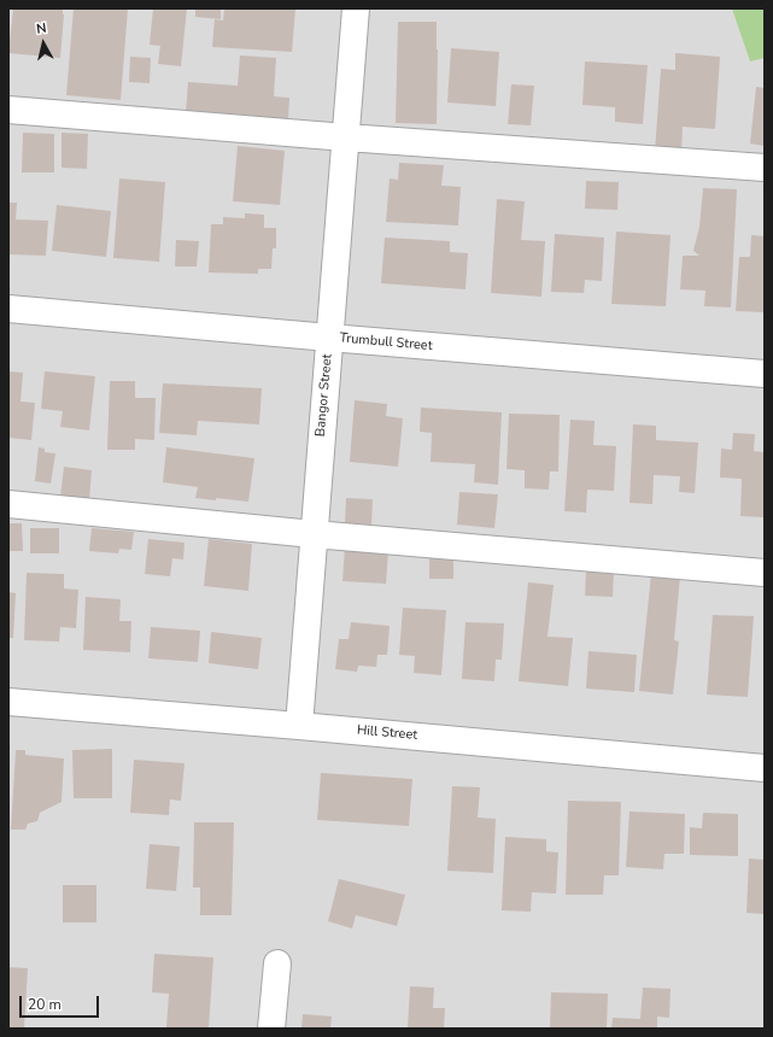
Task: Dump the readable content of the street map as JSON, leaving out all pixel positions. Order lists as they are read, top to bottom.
{
  "streets": {
    "street": ["Trumbull Street", "Bangor Street", "Hill Street"]
  },
  "crossings": [
    ["Trumbull Street", "Bangor Street"],
    ["Bangor Street", "Hill Street"]
  ],
  "scale_bar": "20 m",
  "north": "top"
}
